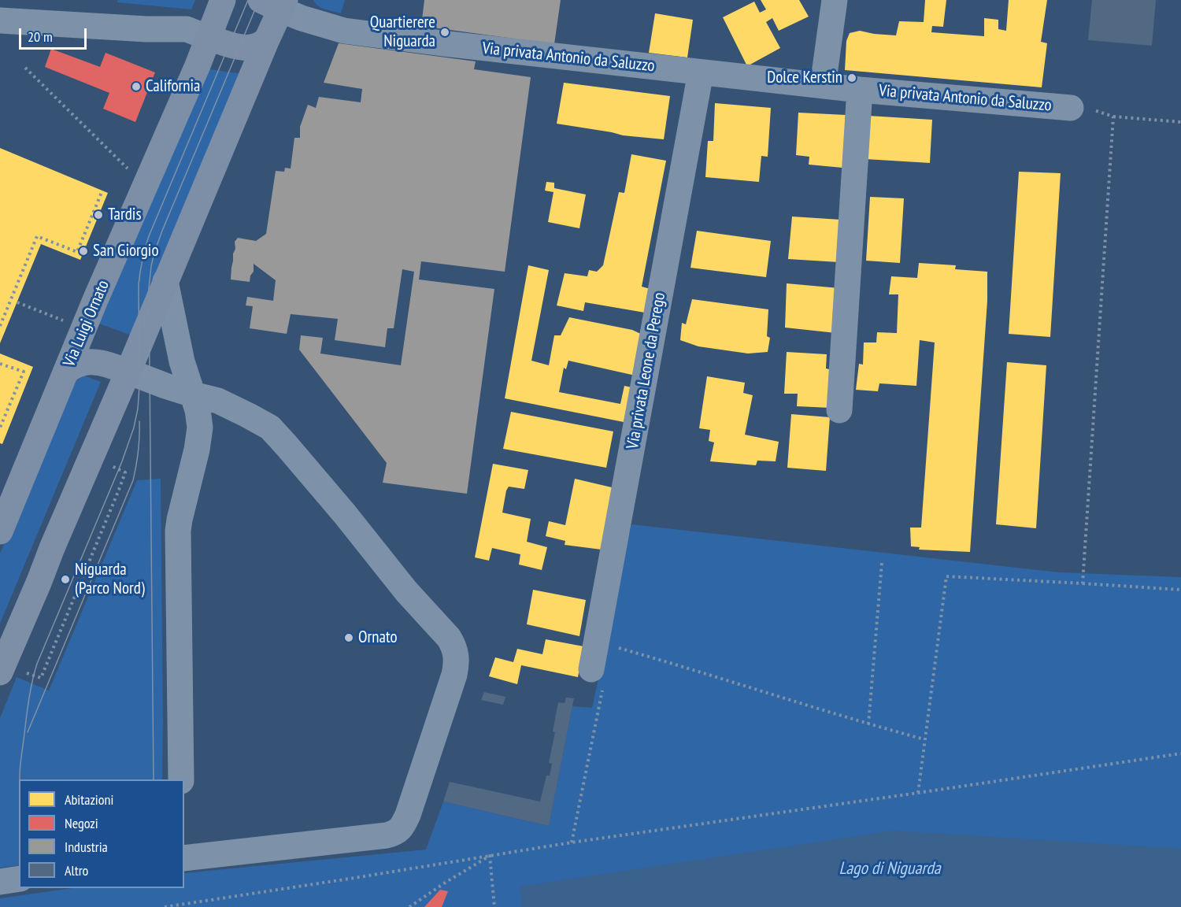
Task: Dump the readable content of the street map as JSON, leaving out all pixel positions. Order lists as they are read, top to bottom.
{
  "streets": {
    "main road": ["Via Luigi Ornato"],
    "street": ["Via privata Antonio da Saluzzo", "Via privata Leone da Perego"]
  },
  "crossings": [
    ["Via privata Antonio da Saluzzo", "Via privata Leone da Perego"]
  ],
  "water": ["Lago di Niguarda"],
  "places": [
    "Quartierere Niguarda",
    "Dolce Kerstin",
    "California",
    "Tardis",
    "San Giorgio",
    "Niguarda (Parco Nord)",
    "Ornato"
  ],
  "legend": [
    "Abitazioni",
    "Negozi",
    "Industria",
    "Altro"
  ],
  "scale_bar": "20 m"
}
